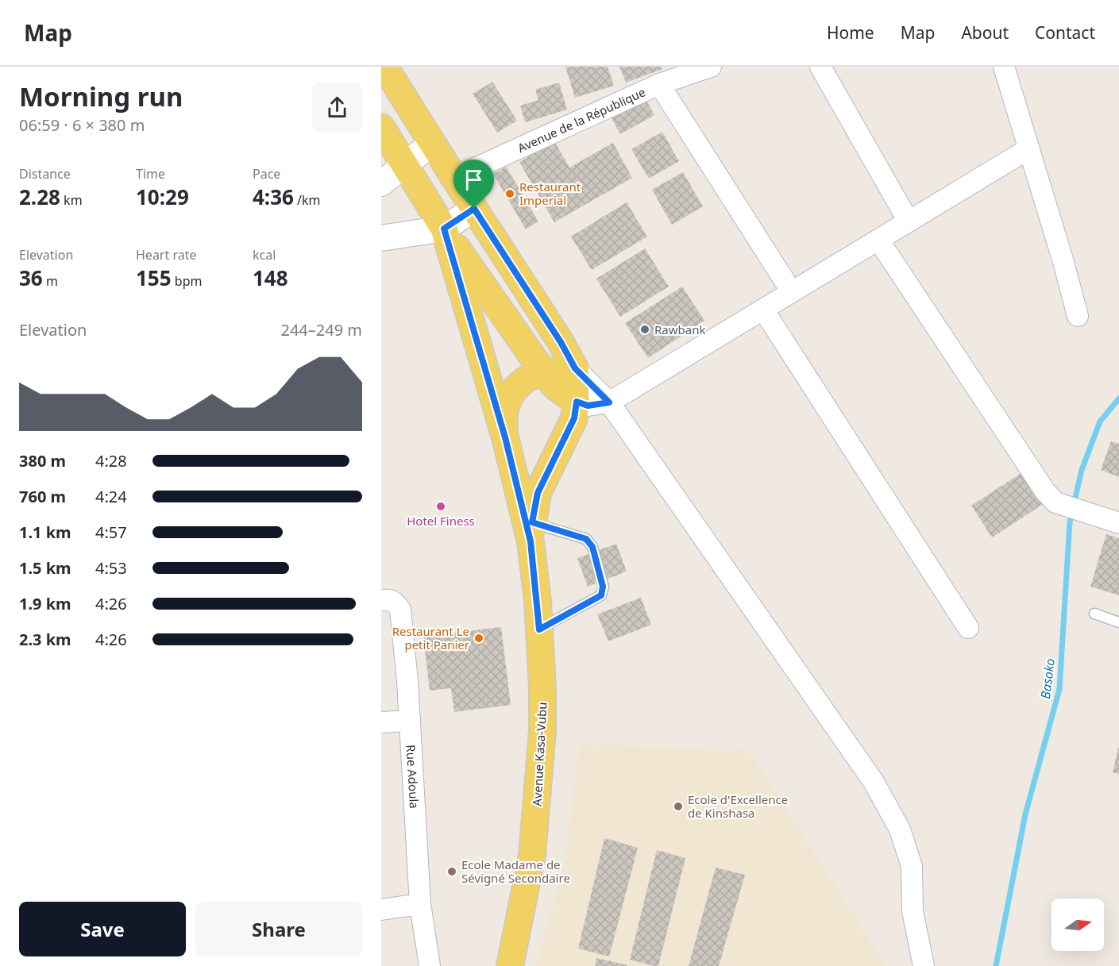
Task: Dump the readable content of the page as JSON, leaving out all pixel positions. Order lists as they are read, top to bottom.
{
  "streets": {
    "main road": ["Avenue Kasa-Vubu"],
    "street": ["Avenue de la République", "Rue Adoula"]
  },
  "crossings": [
    ["Avenue de la République", "Avenue Kasa-Vubu"]
  ],
  "water": ["Basoko"],
  "places": [
    "Restaurant Imperial",
    "Rawbank",
    "Hotel Finess",
    "Restaurant Le petit Panier",
    "Ecole d'Excellence de Kinshasa",
    "Ecole Madame de Sévigné Secondaire"
  ],
  "north": "right",
  "page": {
    "header": "Map",
    "nav": [
      "Home",
      "Map",
      "About",
      "Contact"
    ],
    "heading": ["Morning run", "06:59 · 6 × 380 m"],
    "stats": [
      ["Distance", "2.28 km"],
      ["Time", "10:29"],
      ["Pace", "4:36 /km"],
      ["Elevation", "36 m"],
      ["Heart rate", "155 bpm"],
      ["kcal", "148"]
    ],
    "chart": ["Elevation", "244–249 m"],
    "list": [
      {
        "name": "380 m",
        "note": "4:28"
      },
      {
        "name": "760 m",
        "note": "4:24"
      },
      {
        "name": "1.1 km",
        "note": "4:57"
      },
      {
        "name": "1.5 km",
        "note": "4:53"
      },
      {
        "name": "1.9 km",
        "note": "4:26"
      },
      {
        "name": "2.3 km",
        "note": "4:26"
      }
    ],
    "buttons": ["Save", "Share"]
  }
}
